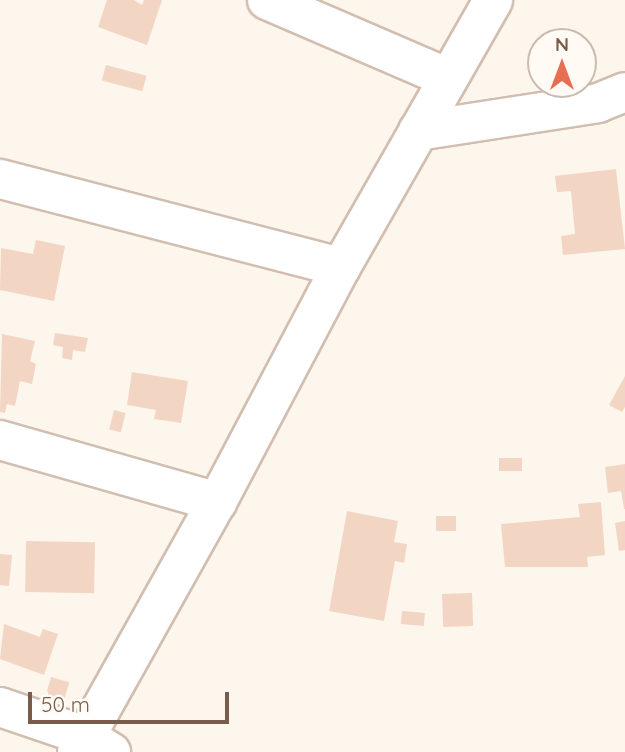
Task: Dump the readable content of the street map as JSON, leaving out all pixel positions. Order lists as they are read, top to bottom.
{
  "scale_bar": "50 m",
  "north": "top"
}
